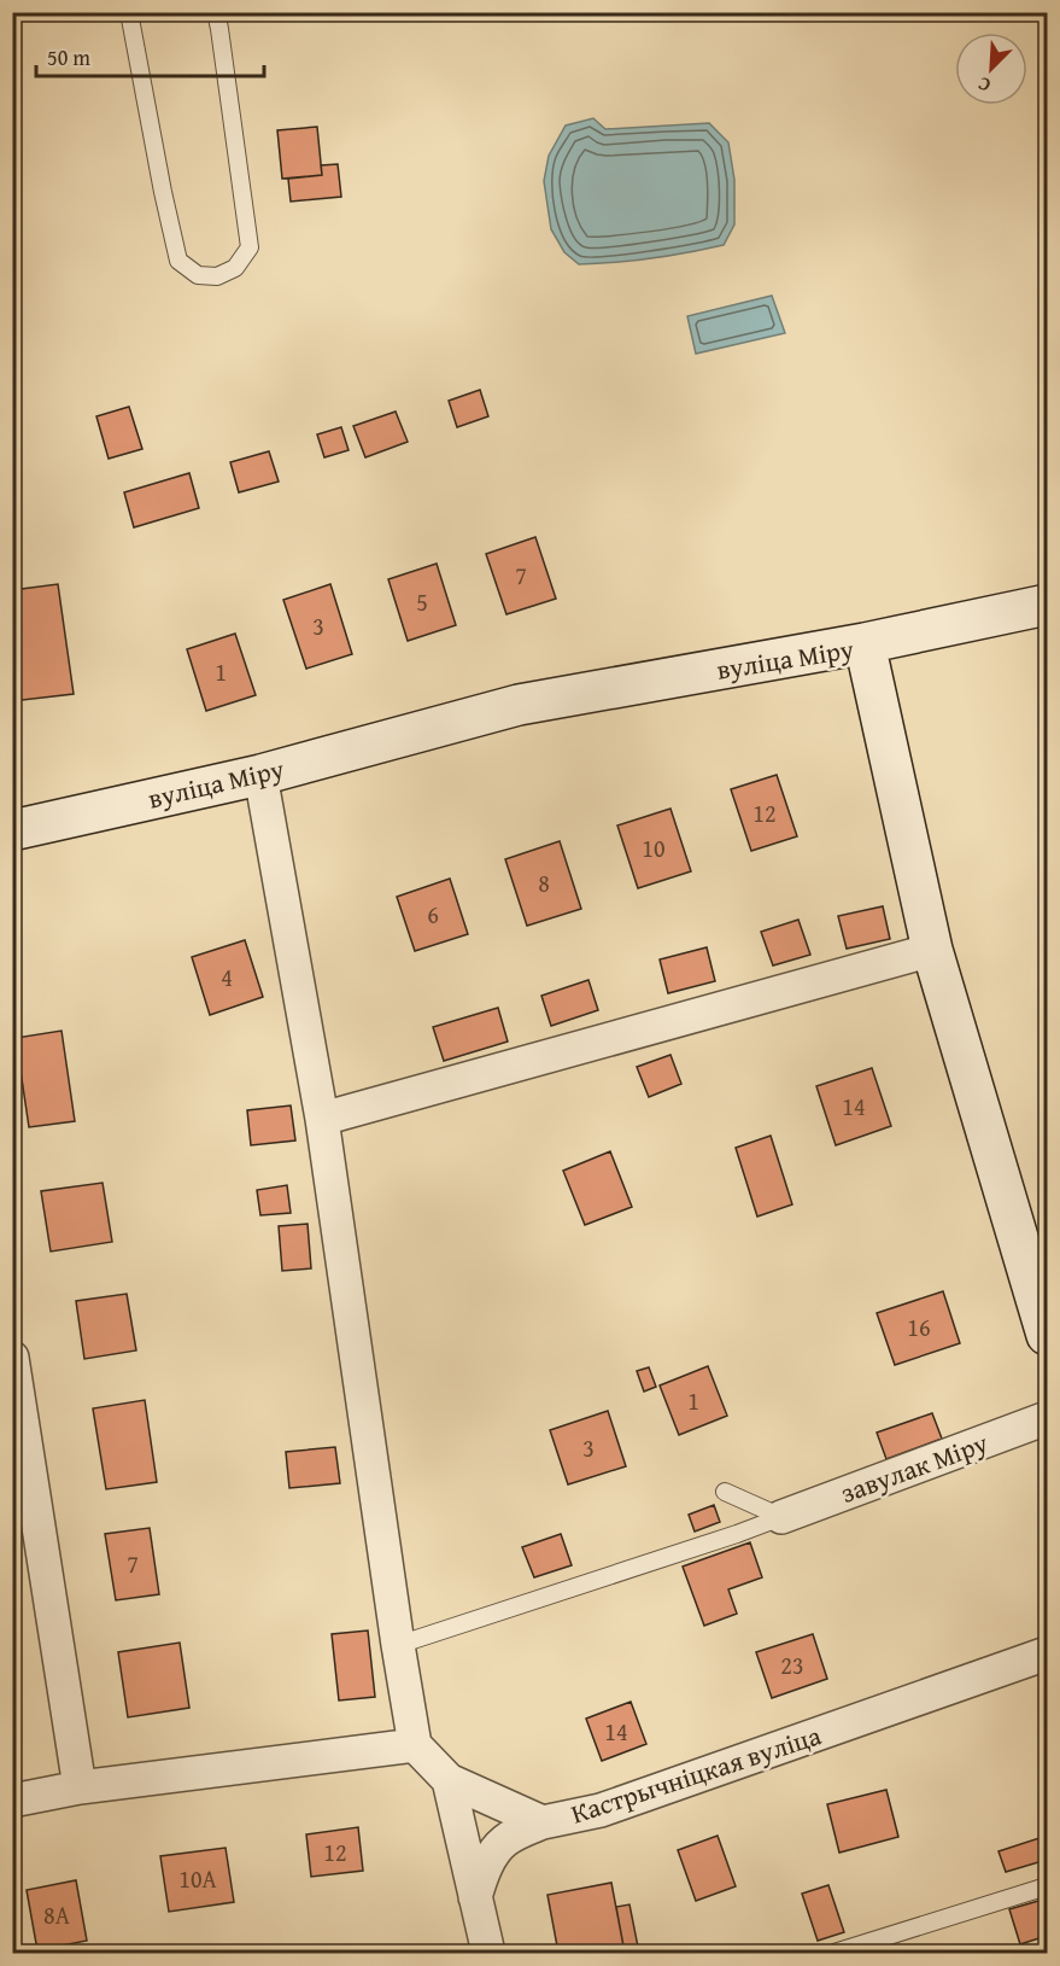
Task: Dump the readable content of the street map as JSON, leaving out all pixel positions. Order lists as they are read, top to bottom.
{
  "streets": {
    "street": ["вуліца Міру", "завулак Міру", "Кастрычніцкая вуліца"]
  },
  "house_numbers": [
    "7",
    "5",
    "3",
    "1",
    "12",
    "10",
    "8",
    "6",
    "4",
    "14",
    "16",
    "1",
    "3",
    "7",
    "23",
    "14",
    "12",
    "10А",
    "8А"
  ],
  "scale_bar": "50 m",
  "north": "bottom left"
}
